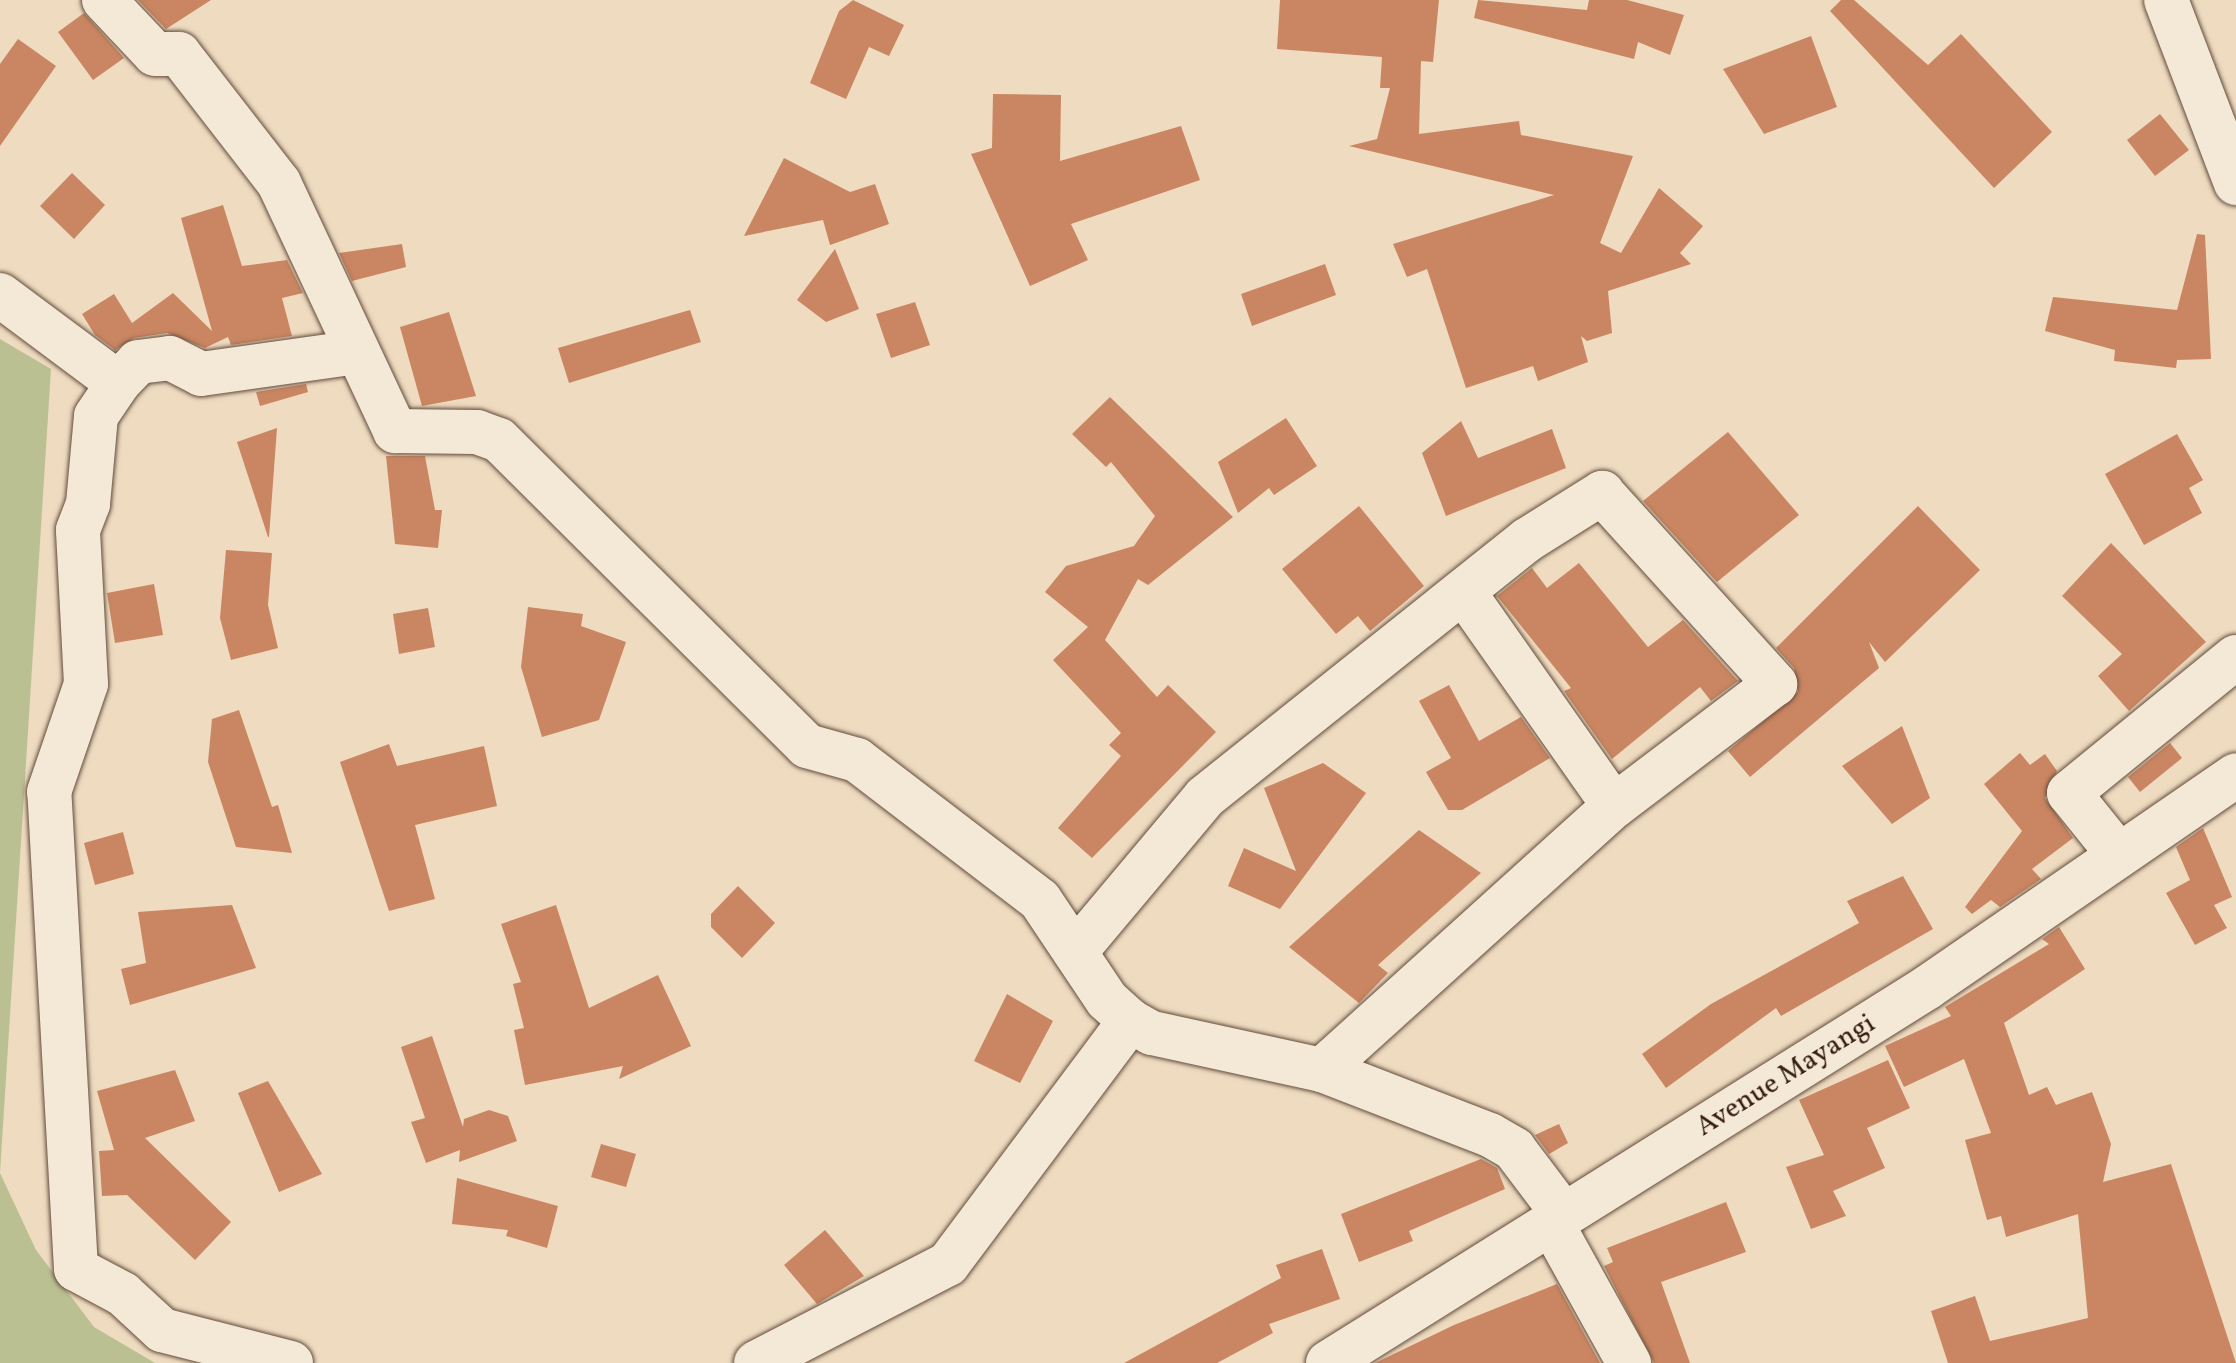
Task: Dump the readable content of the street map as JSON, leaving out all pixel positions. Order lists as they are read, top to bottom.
{
  "streets": {
    "street": ["Avenue Mayangi"]
  }
}
